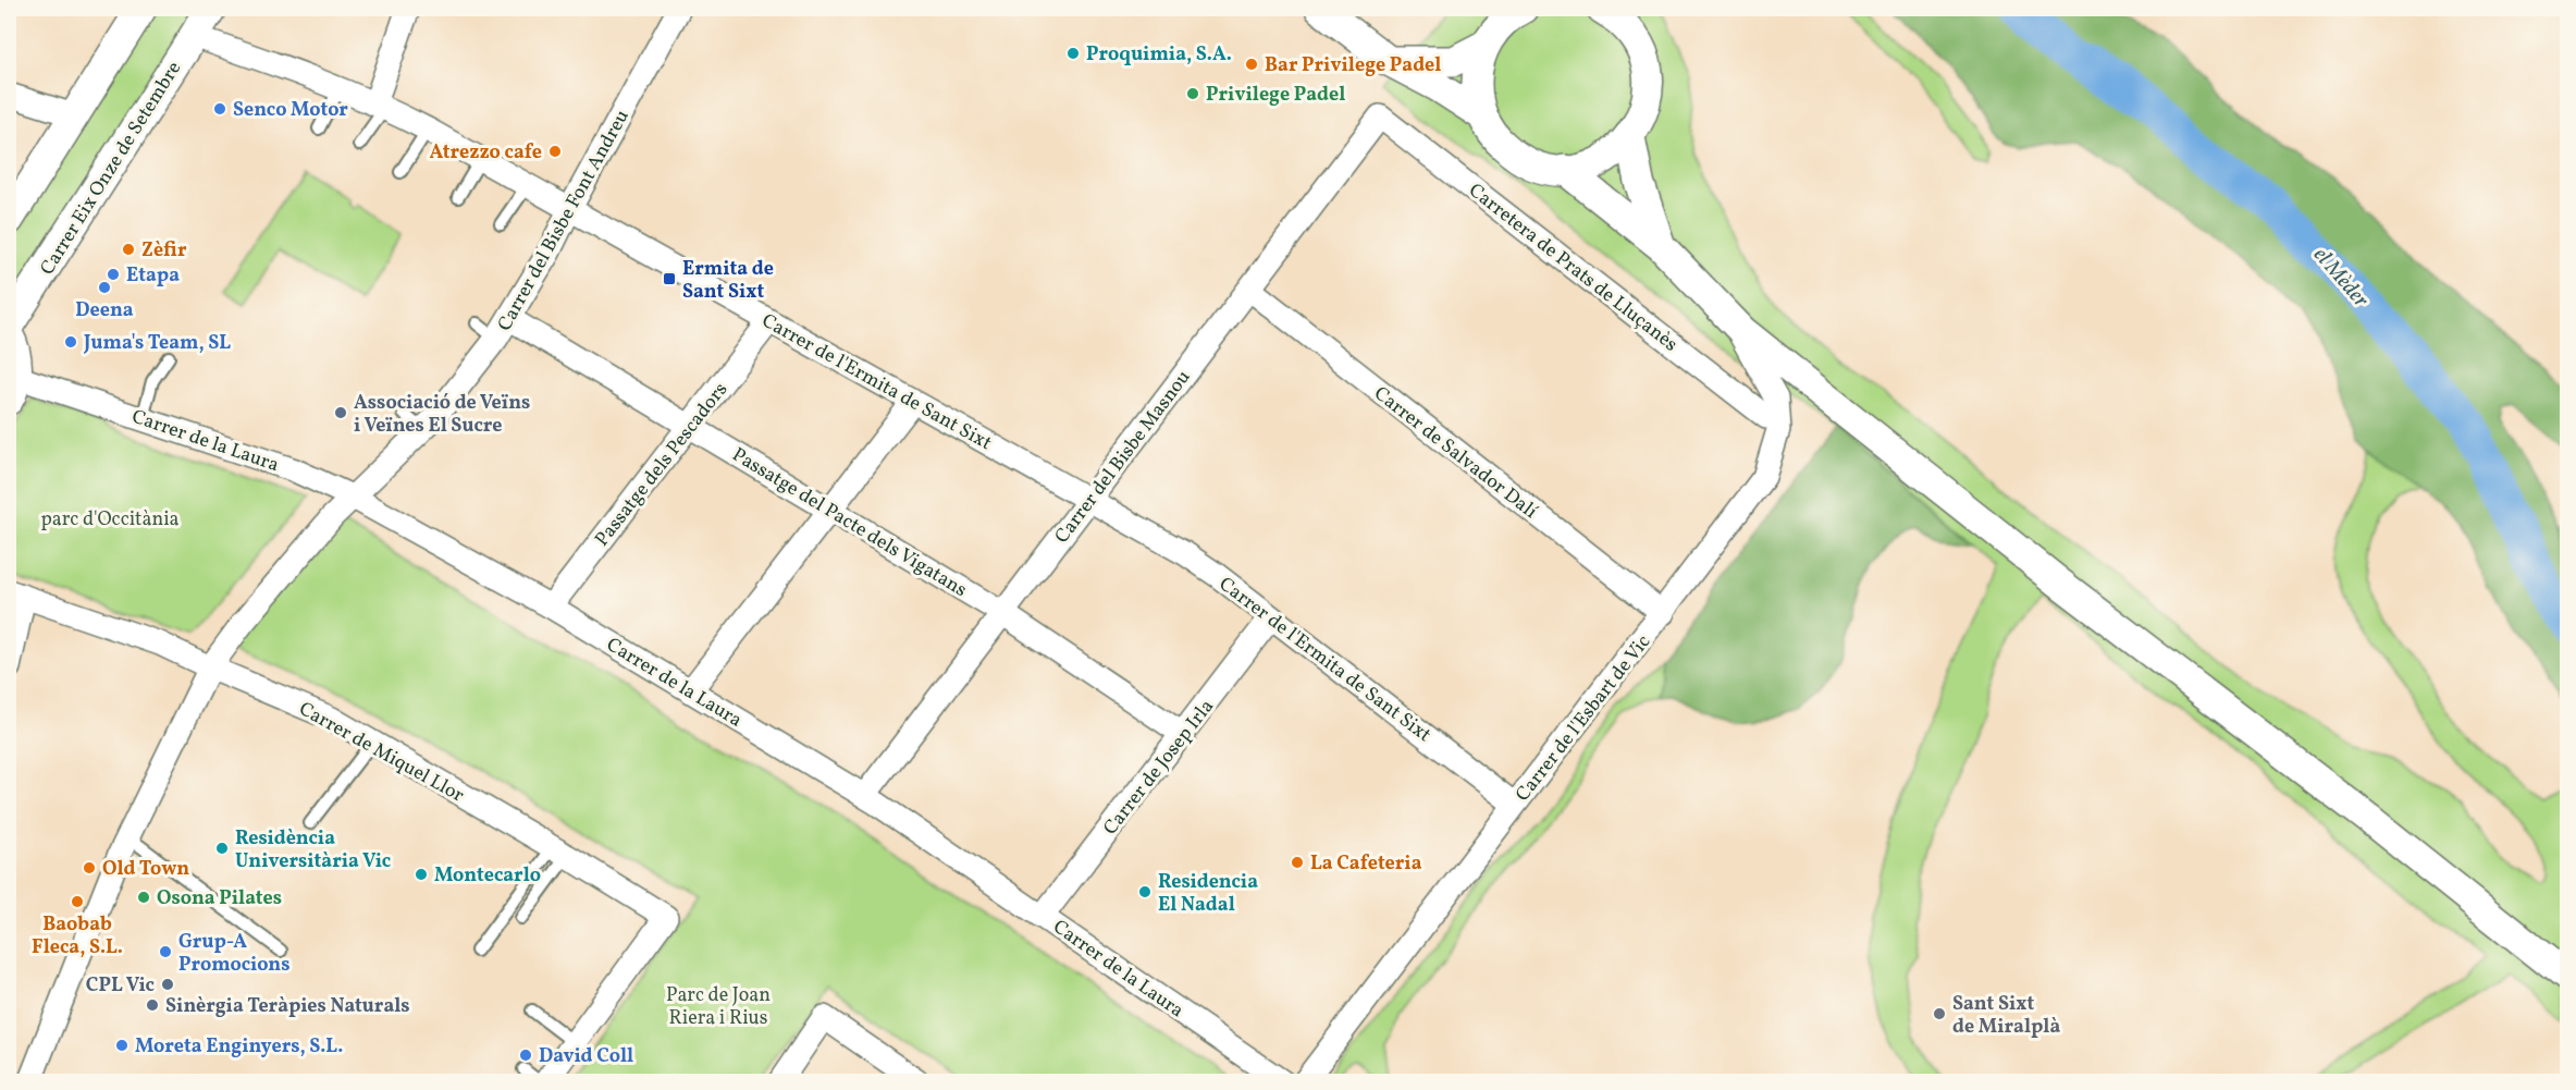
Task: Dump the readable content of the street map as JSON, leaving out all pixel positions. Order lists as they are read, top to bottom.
{
  "streets": {
    "street": [
      "Carrer Eix Onze de Setembre",
      "Carrer del Bisbe Font Andreu",
      "Carretera de Prats de Lluçanès",
      "Carrer de l'Ermita de Sant Sixt",
      "Carrer de la Laura",
      "Carrer de Salvador Dalí",
      "Carrer del Bisbe Masnou",
      "Passatge dels Pescadors",
      "Passatge del Pacte dels Vigatans",
      "Carrer de l'Esbart de Vic",
      "Carrer de Miquel Llor",
      "Carrer de Josep Irla"
    ]
  },
  "crossings": [
    ["Carrer Eix Onze de Setembre", "Carrer de l'Ermita de Sant Sixt"],
    ["Carrer del Bisbe Font Andreu", "Carrer de l'Ermita de Sant Sixt"],
    ["Carrer del Bisbe Font Andreu", "Carrer de la Laura"],
    ["Carrer del Bisbe Font Andreu", "Passatge del Pacte dels Vigatans"],
    ["Carrer del Bisbe Font Andreu", "Carrer de Miquel Llor"],
    ["Carretera de Prats de Lluçanès", "Carrer del Bisbe Masnou"],
    ["Carrer de l'Ermita de Sant Sixt", "Carrer del Bisbe Masnou"],
    ["Carrer de l'Ermita de Sant Sixt", "Passatge dels Pescadors"],
    ["Carrer de l'Ermita de Sant Sixt", "Carrer de l'Esbart de Vic"],
    ["Carrer de l'Ermita de Sant Sixt", "Carrer de Josep Irla"],
    ["Carrer de la Laura", "Carrer del Bisbe Masnou"],
    ["Carrer de la Laura", "Passatge dels Pescadors"],
    ["Carrer de la Laura", "Carrer de Josep Irla"],
    ["Carrer de Salvador Dalí", "Carrer del Bisbe Masnou"],
    ["Carrer de Salvador Dalí", "Carrer de l'Esbart de Vic"],
    ["Carrer del Bisbe Masnou", "Passatge del Pacte dels Vigatans"],
    ["Passatge dels Pescadors", "Passatge del Pacte dels Vigatans"],
    ["Passatge del Pacte dels Vigatans", "Carrer de Josep Irla"]
  ],
  "water": ["el Mèder"],
  "parks": ["parc d'Occitània", "Parc de Joan Riera i Rius"],
  "places": {
    "other": [
      "Proquimia, S.A.",
      "Bar Privilege Padel",
      "Privilege Padel",
      "Senco Motor",
      "Atrezzo cafe",
      "Zèfir",
      "Etapa",
      "Deena",
      "Juma's Team, SL",
      "Associació de Veïns i Veïnes El Sucre",
      "Residència Universitària Vic",
      "La Cafeteria",
      "Old Town",
      "Montecarlo",
      "Residencia El Nadal",
      "Osona Pilates",
      "Baobab Fleca, S.L.",
      "Grup-A Promocions",
      "CPL Vic",
      "Sinèrgia Teràpies Naturals",
      "Sant Sixt de Miralplà",
      "Moreta Enginyers, S.L.",
      "David Coll"
    ],
    "transit": ["Ermita de Sant Sixt"]
  }
}
